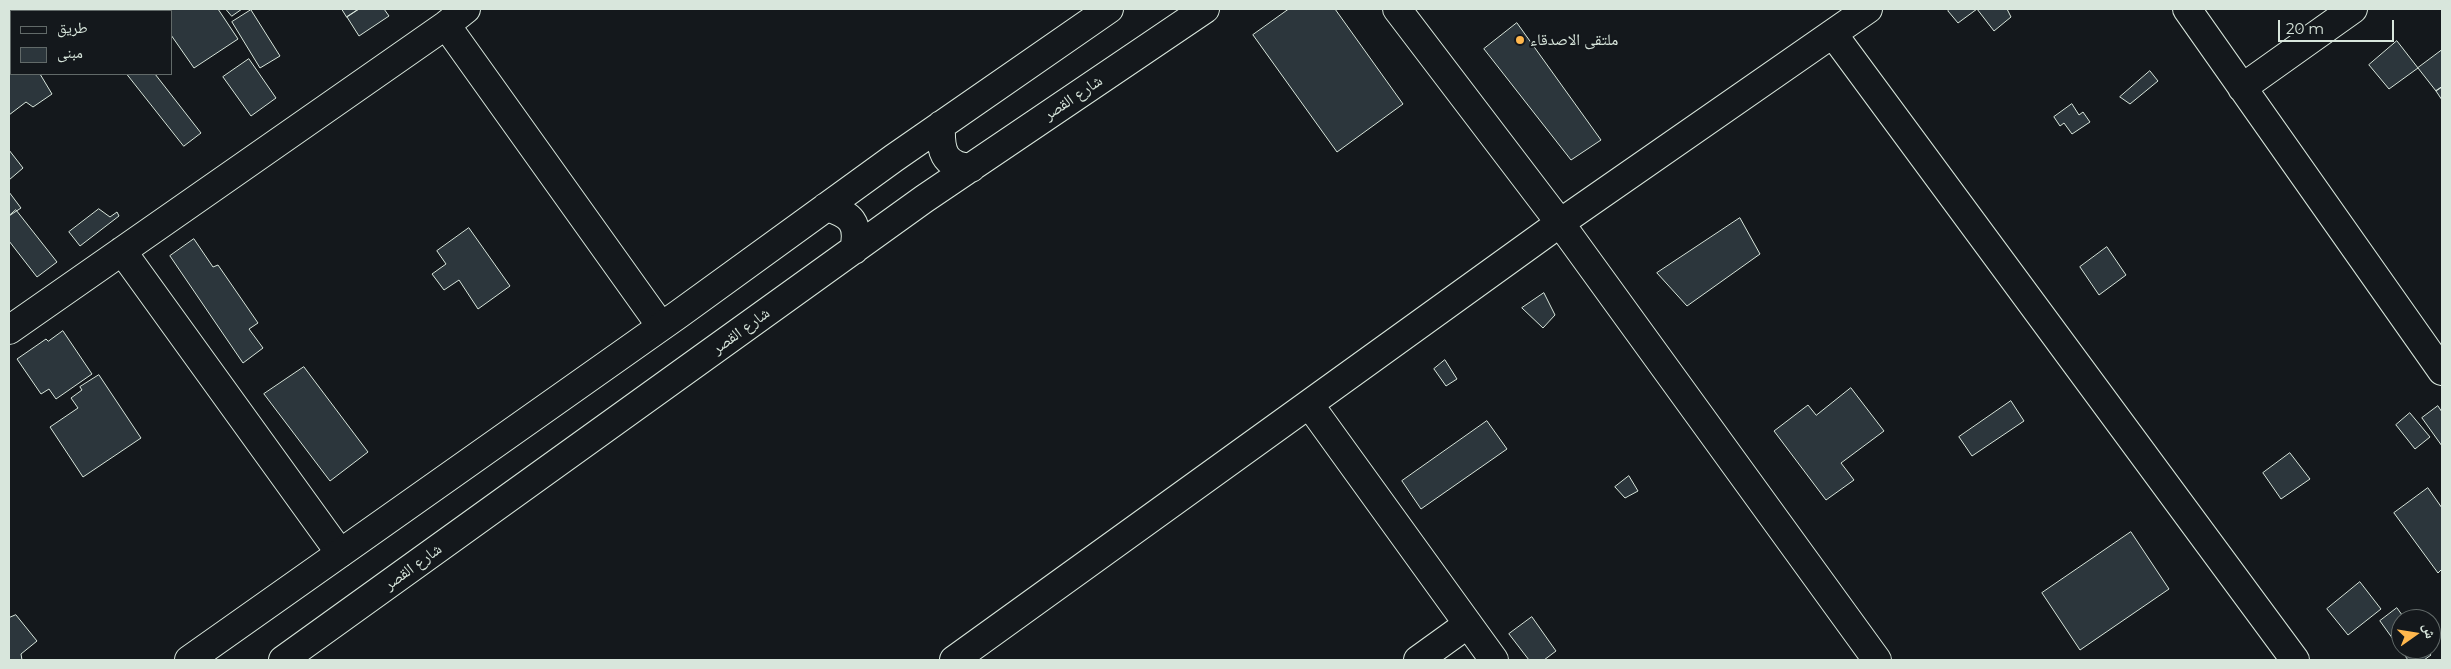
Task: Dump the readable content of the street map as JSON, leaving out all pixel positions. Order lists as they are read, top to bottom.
{
  "streets": {
    "street": ["شارع القصر"]
  },
  "places": ["ملتقى الاصدقاء"],
  "legend": ["طريق", "مبنى"],
  "scale_bar": "20 m",
  "north": "right"
}
